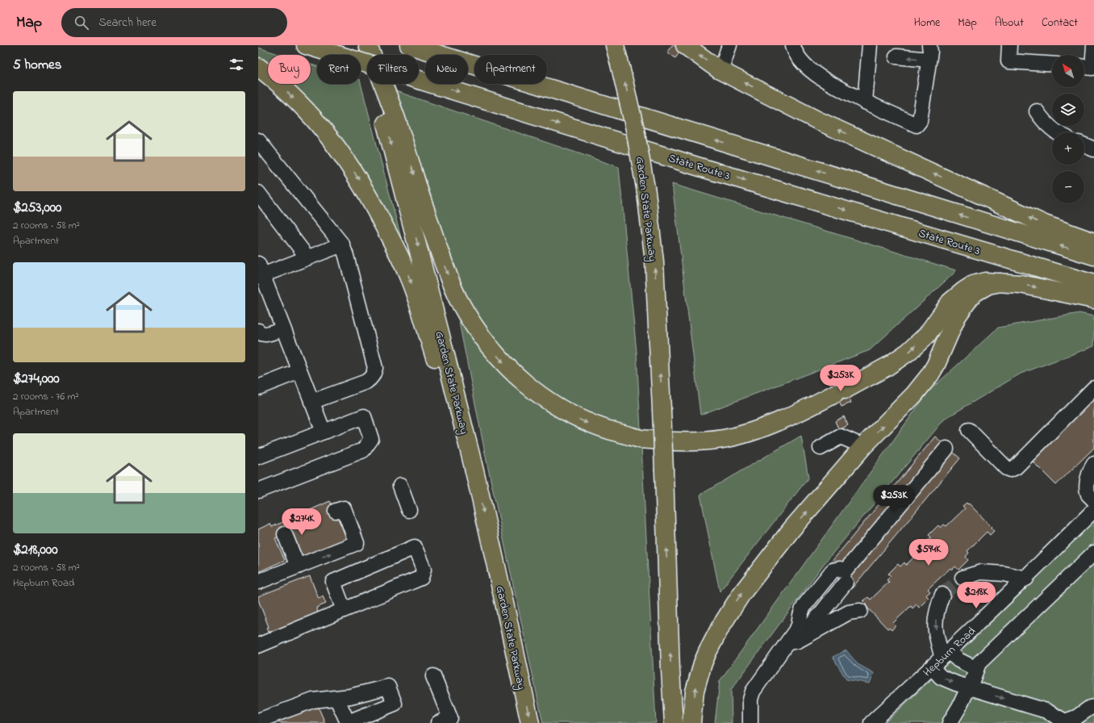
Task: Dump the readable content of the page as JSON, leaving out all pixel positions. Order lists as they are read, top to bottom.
{
  "streets": {
    "highway": ["State Route 3", "Garden State Parkway"],
    "street": ["Hepburn Road"]
  },
  "north": "top left",
  "page": {
    "header": "Map",
    "search": "Search here",
    "nav": [
      "Home",
      "Map",
      "About",
      "Contact"
    ],
    "heading": "5 homes",
    "map_buttons": ["+", "−"],
    "chip": [
      "Buy",
      "Rent",
      "Filters",
      "New",
      "Apartment"
    ],
    "list": [
      {
        "name": "$253,000",
        "note": "2 rooms · 58 m² · Apartment"
      },
      {
        "name": "$274,000",
        "note": "2 rooms · 76 m² · Apartment"
      },
      {
        "name": "$218,000",
        "note": "2 rooms · 58 m² · Hepburn Road"
      }
    ],
    "price": [
      "$253K",
      "$253K",
      "$274K",
      "$594K",
      "$218K"
    ]
  }
}
